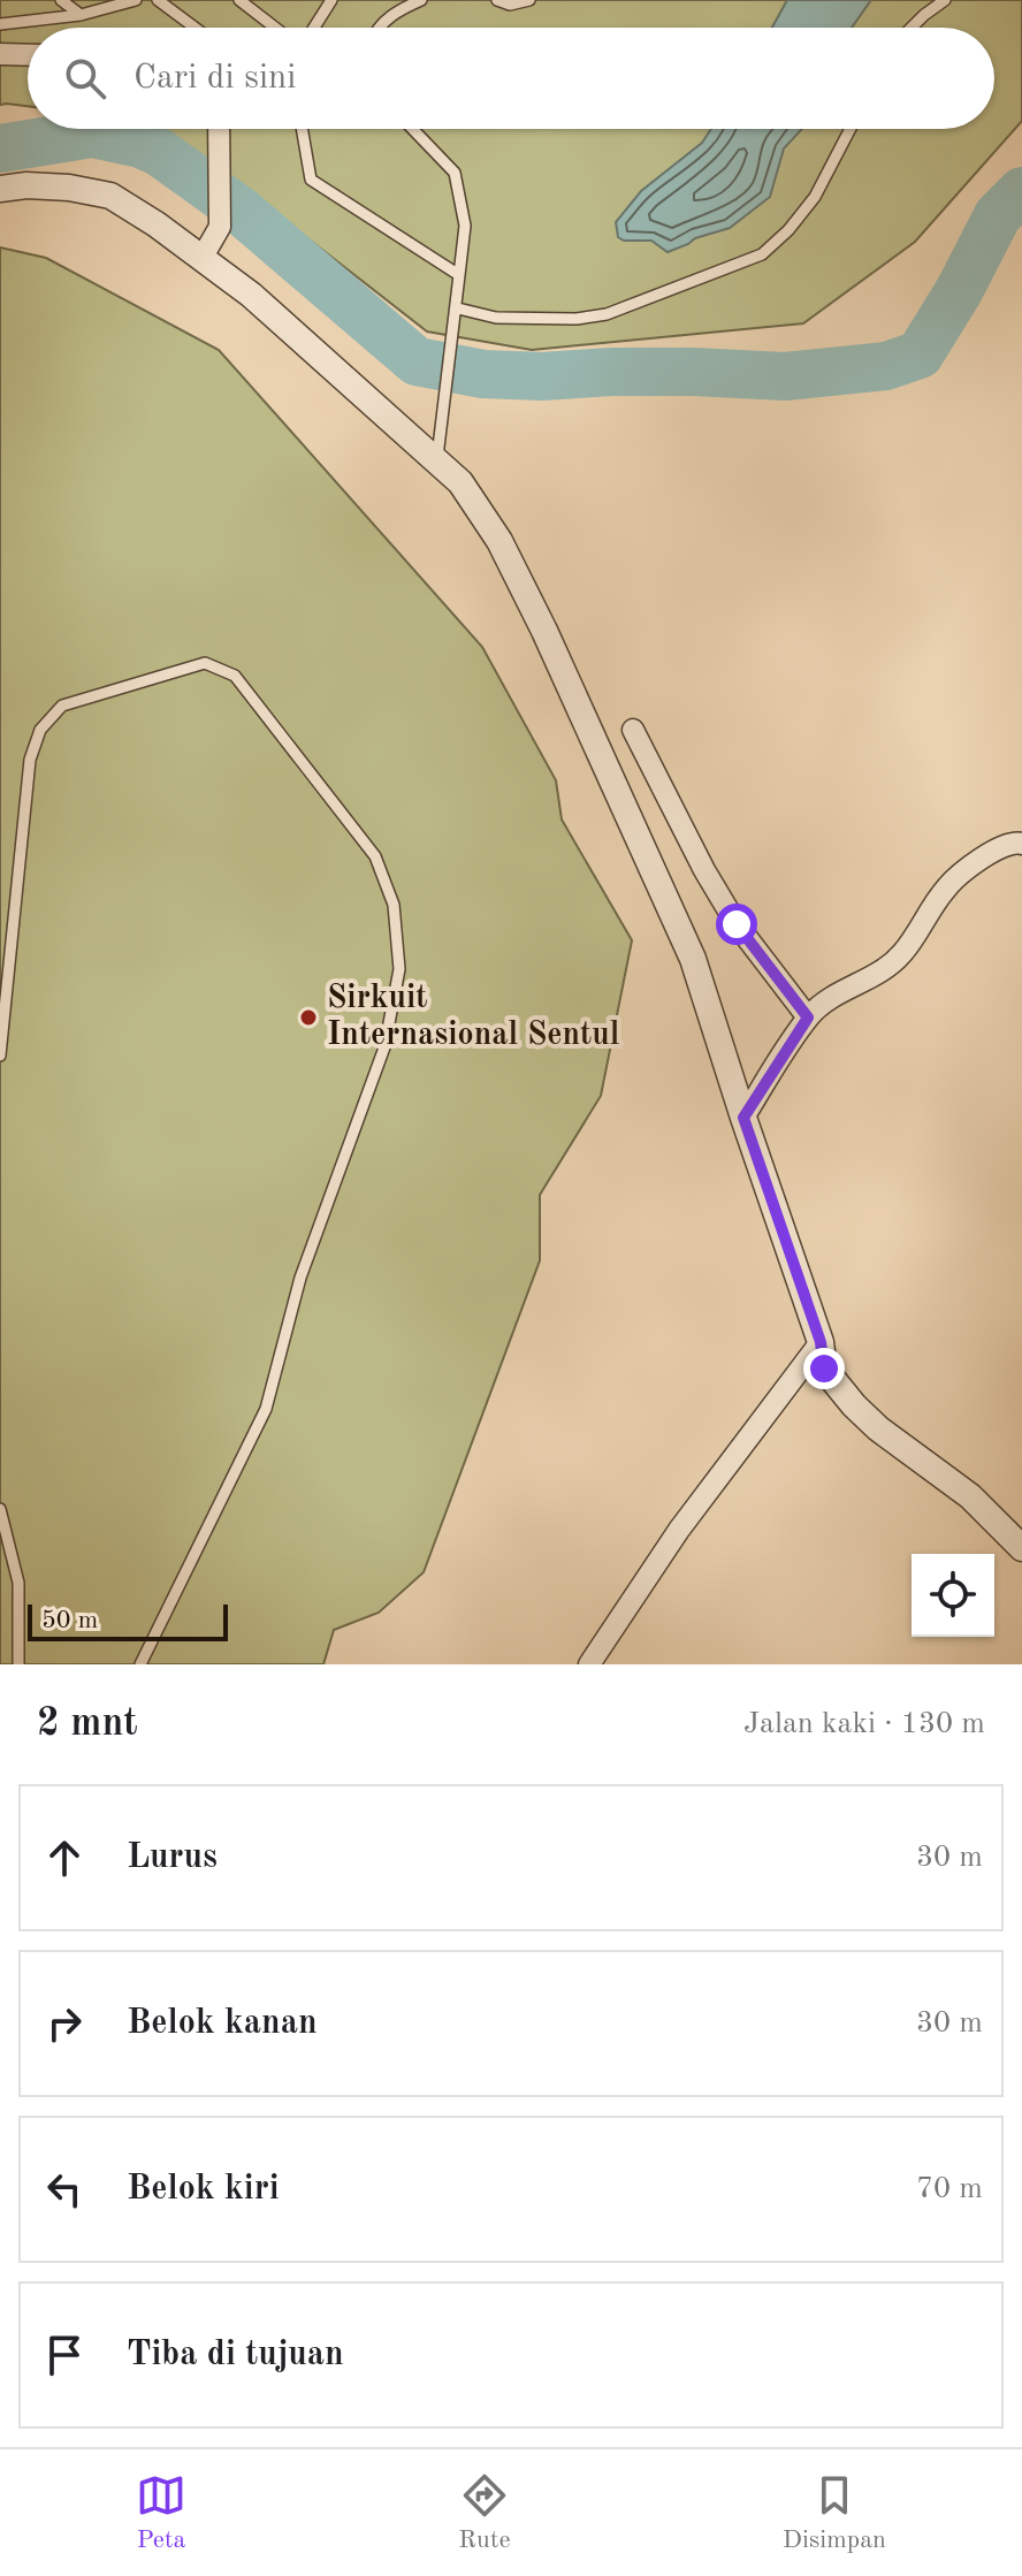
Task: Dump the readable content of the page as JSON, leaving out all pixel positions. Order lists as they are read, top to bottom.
{
  "places": ["Sirkuit Internasional Sentul"],
  "scale_bar": "50 m",
  "page": {
    "search": "Cari di sini",
    "scale": "50 m",
    "heading": ["2 mnt", "Jalan kaki · 130 m"],
    "list": [
      ["Lurus", "30 m"],
      ["Belok kanan", "30 m"],
      ["Belok kiri", "70 m"],
      "Tiba di tujuan"
    ],
    "nav": ["Peta", "Rute", "Disimpan"]
  }
}
